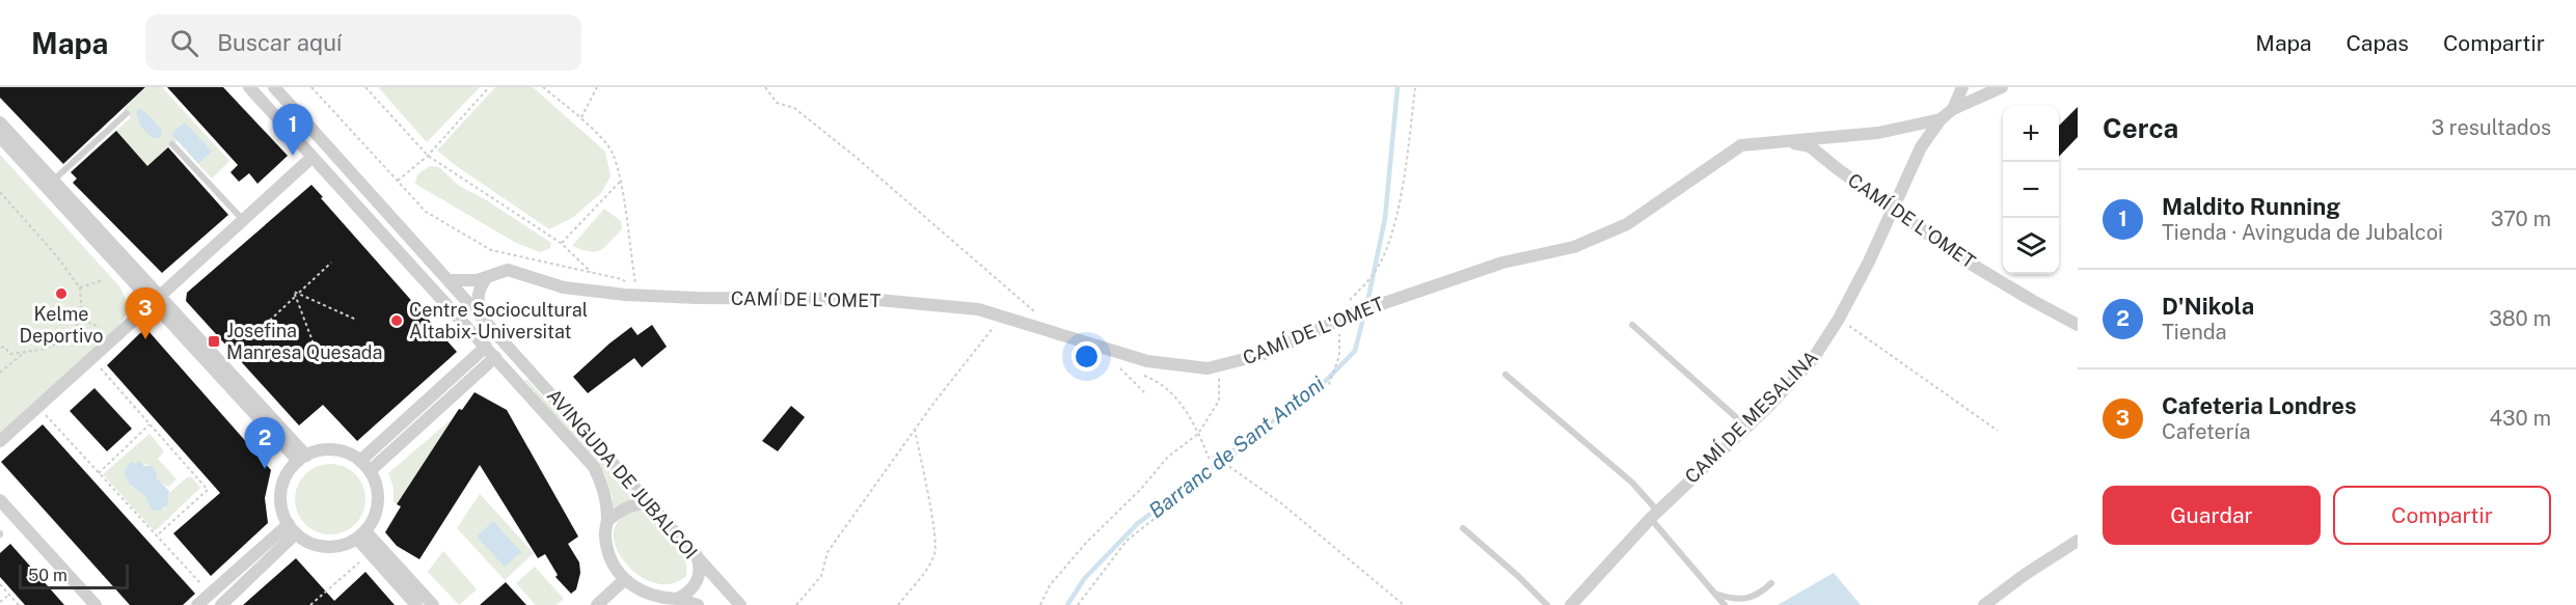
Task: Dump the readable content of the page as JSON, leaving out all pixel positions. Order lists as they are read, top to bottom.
{
  "streets": {
    "street": ["CAMÍ DE L'OMET", "CAMÍ DE MESALINA", "AVINGUDA DE JUBALCOI"]
  },
  "crossings": [
    ["CAMÍ DE L'OMET", "CAMÍ DE MESALINA"],
    ["CAMÍ DE L'OMET", "AVINGUDA DE JUBALCOI"]
  ],
  "water": ["Barranc de Sant Antoni"],
  "places": {
    "other": ["Kelme Deportivo", "Centre Sociocultural Altabix-Universitat"],
    "transit": ["Josefina Manresa Quesada"]
  },
  "scale_bar": "50 m",
  "page": {
    "header": "Mapa",
    "search": "Buscar aquí",
    "nav": ["Mapa", "Capas", "Compartir"],
    "heading": ["Cerca", "3 resultados"],
    "pins": ["1", "3", "2"],
    "map_buttons": ["+", "−"],
    "list": [
      {
        "mark": "1",
        "name": "Maldito Running",
        "note": "Tienda · Avinguda de Jubalcoi",
        "value": "370 m"
      },
      {
        "mark": "2",
        "name": "D'Nikola",
        "note": "Tienda",
        "value": "380 m"
      },
      {
        "mark": "3",
        "name": "Cafeteria Londres",
        "note": "Cafetería",
        "value": "430 m"
      }
    ],
    "buttons": ["Guardar", "Compartir"],
    "scale": "50 m"
  }
}
